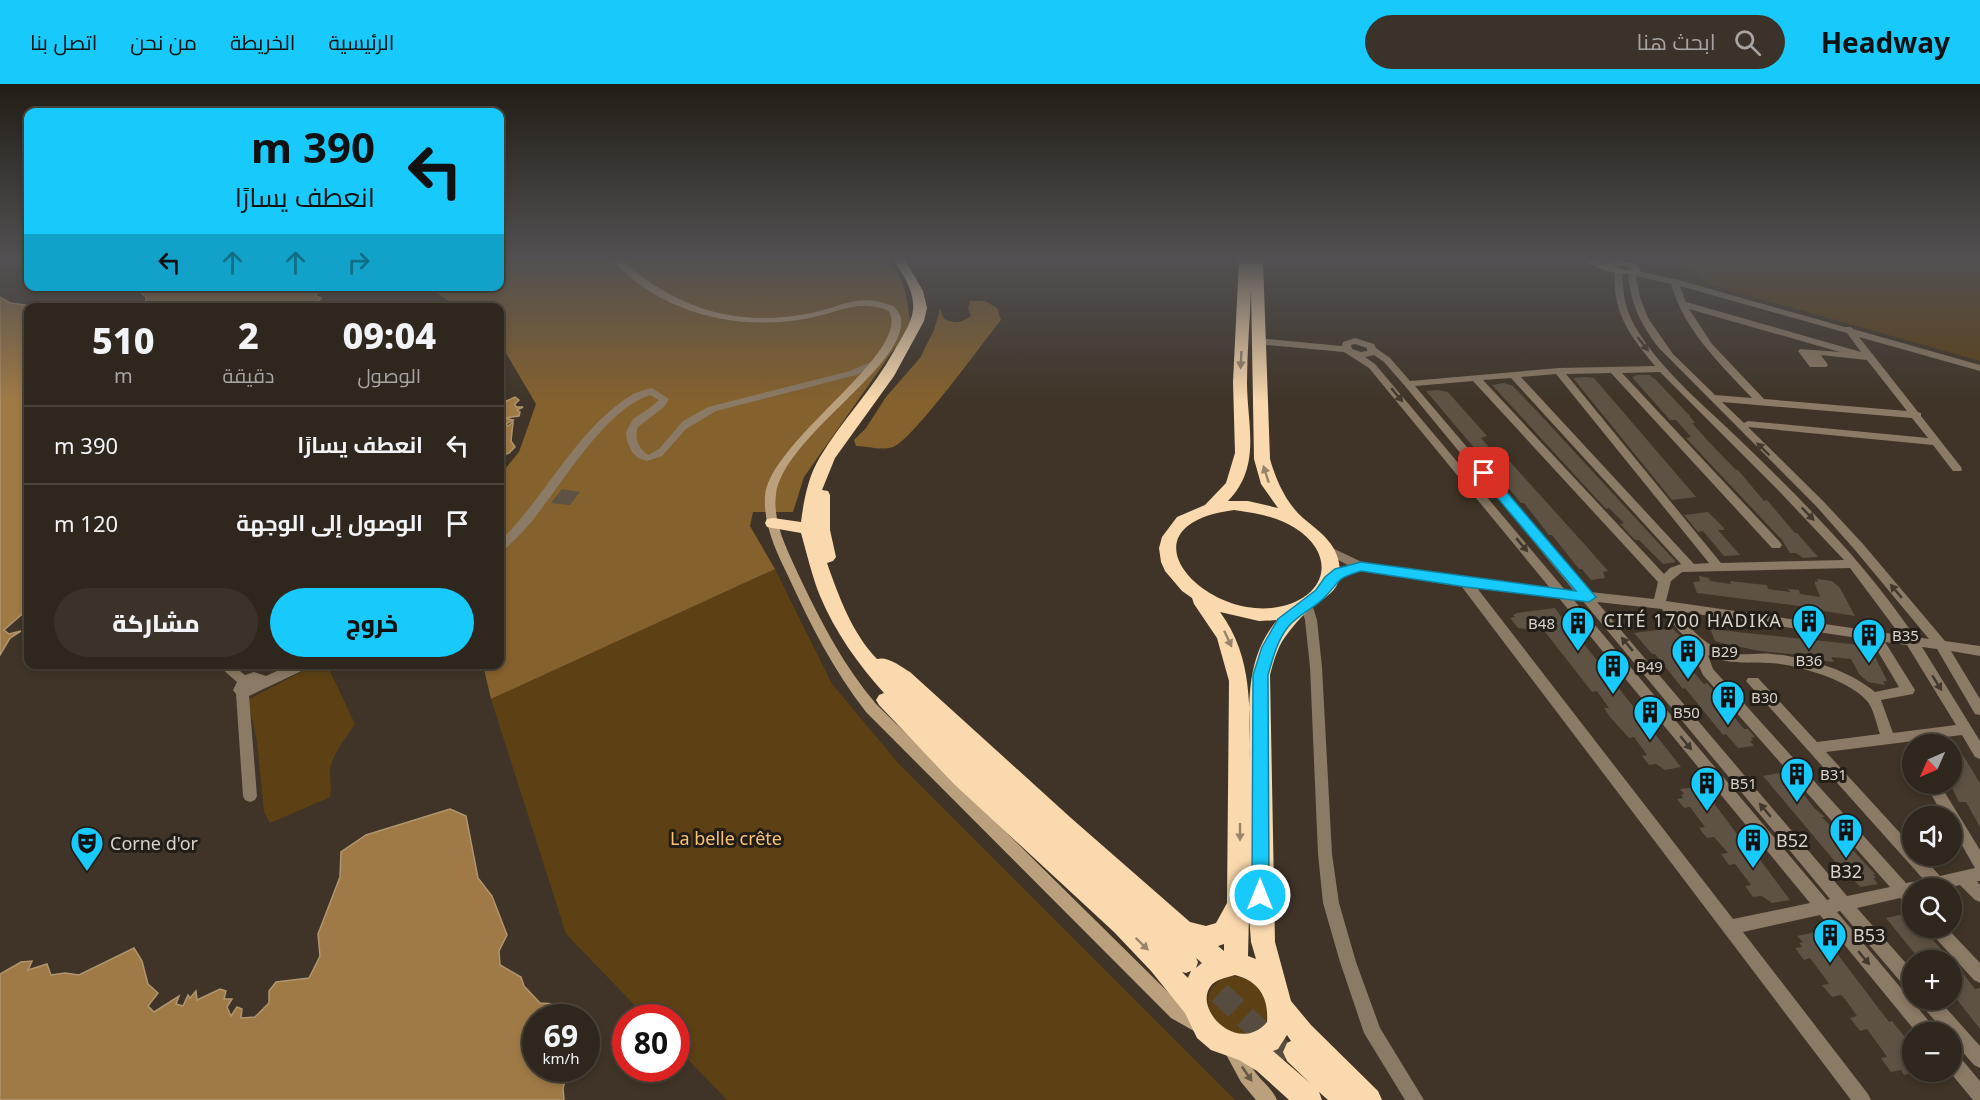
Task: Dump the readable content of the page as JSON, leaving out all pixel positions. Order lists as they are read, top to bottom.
{
  "districts": ["CITÉ 1700 HADIKA"],
  "parks": ["La belle crête"],
  "places": {
    "building": [
      "B36",
      "B48",
      "B35",
      "B29",
      "B49",
      "B30",
      "B50",
      "B31",
      "B51",
      "B32",
      "B52",
      "B53"
    ],
    "theatre": ["Corne d'or"]
  },
  "north": "bottom left",
  "page": {
    "header": "Headway",
    "search": "ابحث هنا",
    "nav": [
      "الرئيسية",
      "الخريطة",
      "من نحن",
      "اتصل بنا"
    ],
    "turn": ["390 m", "انعطف يسارًا"],
    "eta": [
      "09:04",
      "الوصول",
      "2",
      "دقيقة",
      "510",
      "m"
    ],
    "list": [
      {
        "name": "انعطف يسارًا",
        "value": "390 m"
      },
      {
        "name": "الوصول إلى الوجهة",
        "value": "120 m"
      }
    ],
    "buttons": ["خروج", "مشاركة"],
    "map_buttons": ["+", "−"],
    "speed": "69 km/h",
    "limit": "80"
  }
}
